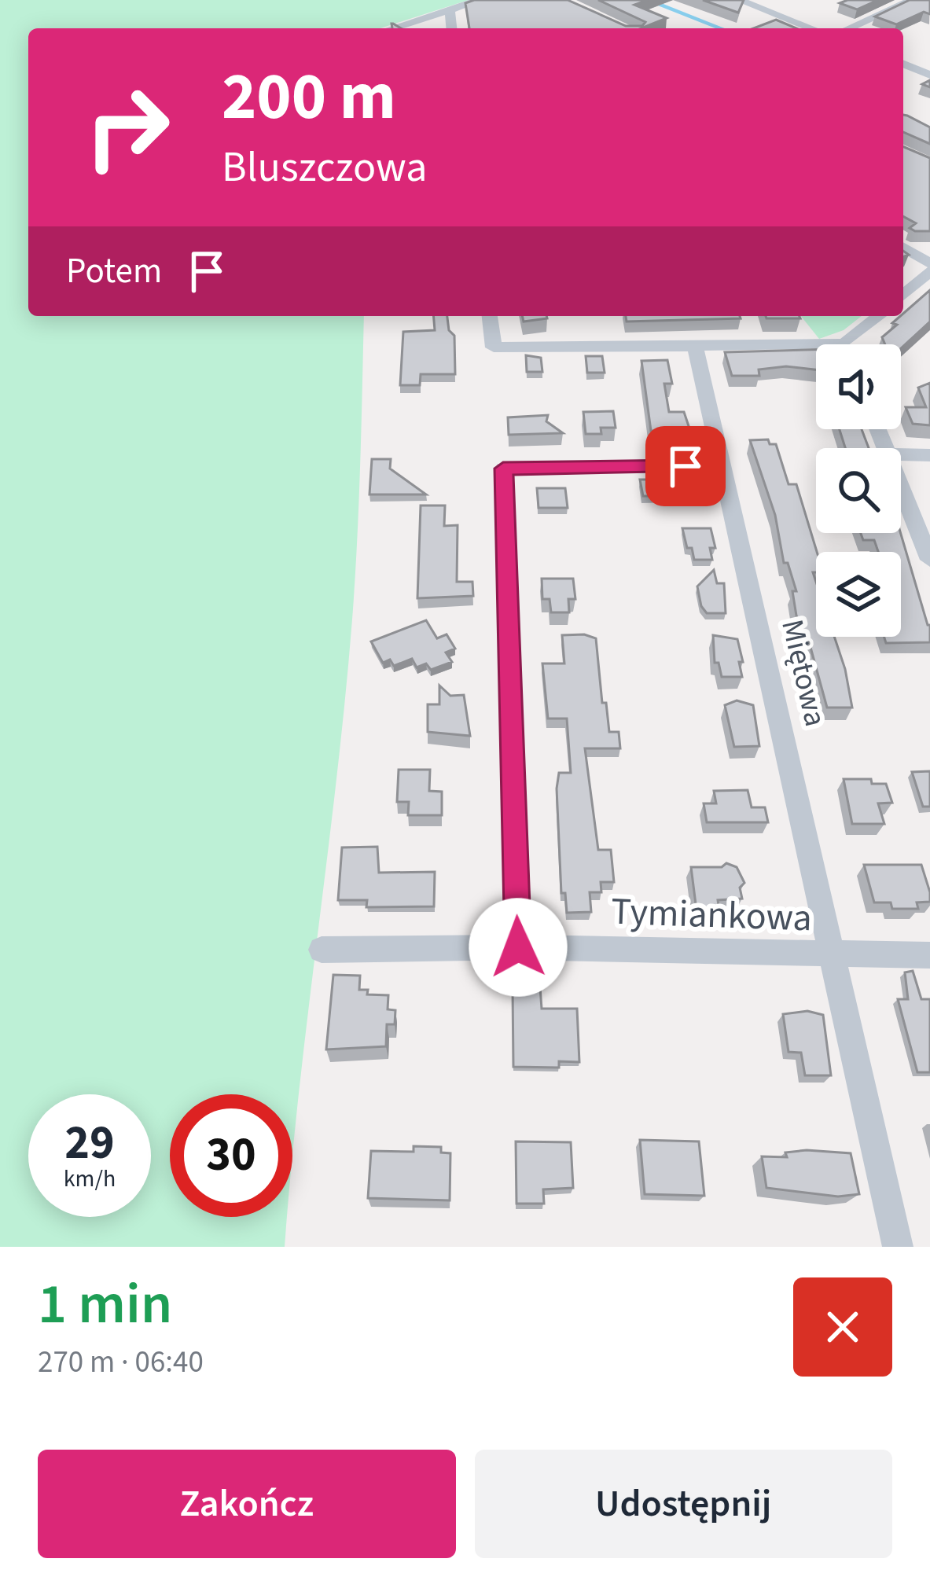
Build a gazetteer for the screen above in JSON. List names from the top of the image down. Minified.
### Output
{"streets":{"street":["Miętowa","Tymiankowa"]},"crossings":[["Miętowa","Tymiankowa"]],"page":{"turn":["200 m","Bluszczowa"],"then":"Potem","speed":"29 km/h","limit":"30","heading":["1 min","270 m · 06:40"],"buttons":["Zakończ","Udostępnij"]}}
